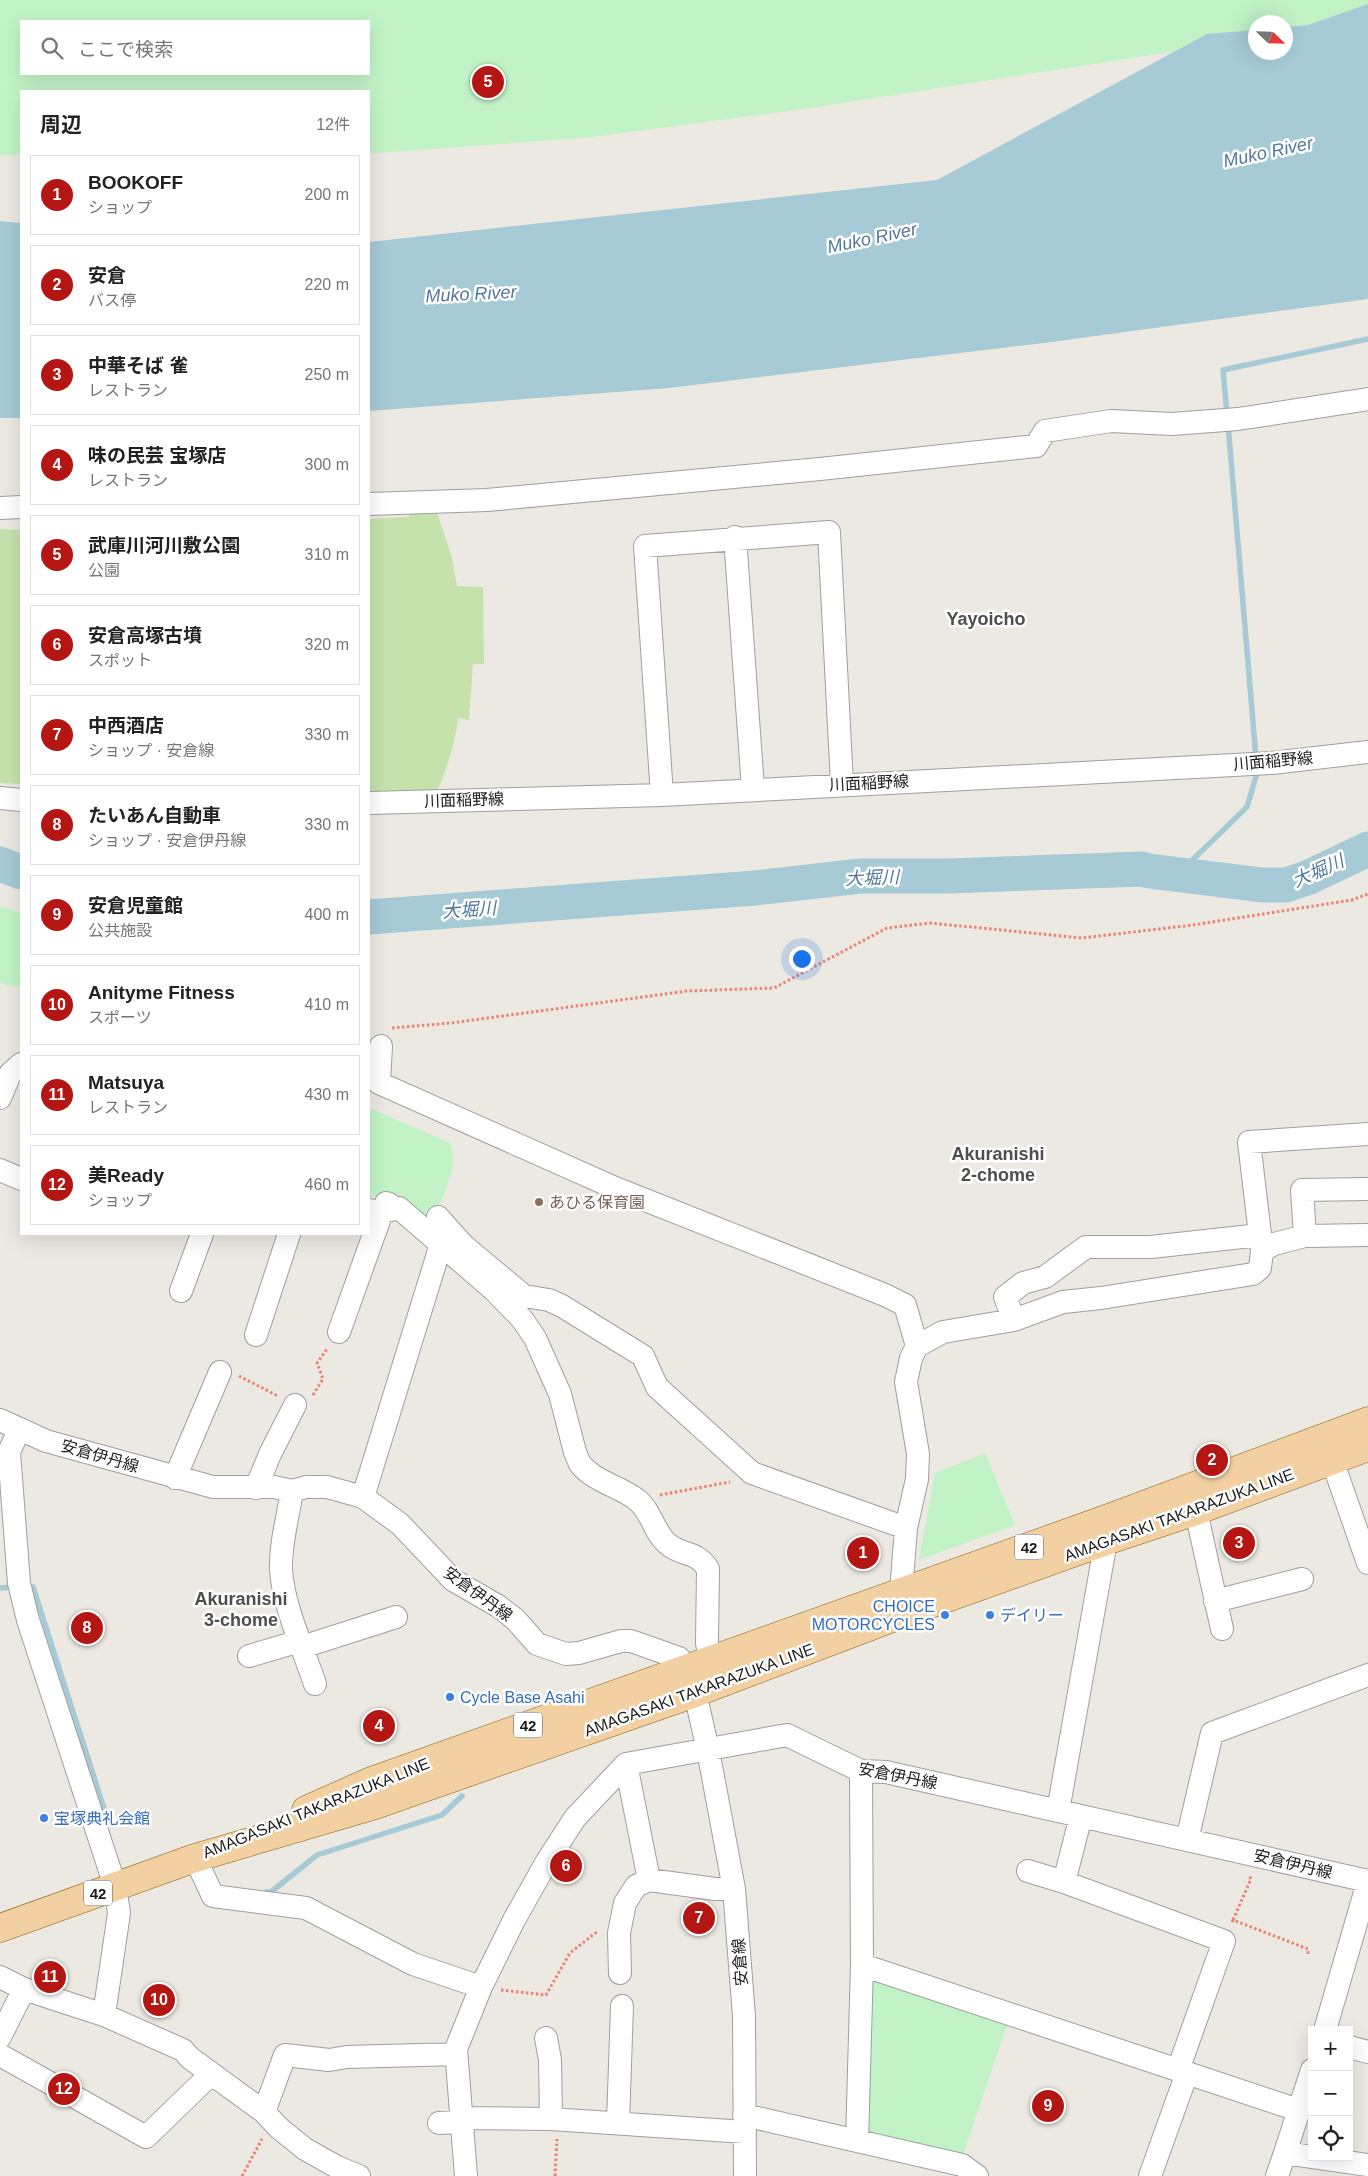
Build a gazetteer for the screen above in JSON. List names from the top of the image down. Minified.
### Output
{"streets":{"main road":["AMAGASAKI TAKARAZUKA LINE","42"],"street":["川面稲野線","安倉伊丹線","安倉線"]},"crossings":[["安倉伊丹線","AMAGASAKI TAKARAZUKA LINE"],["安倉伊丹線","安倉線"]],"districts":["Yayoicho","Akuranishi 2-chome","Akuranishi 3-chome"],"water":["Muko River","大堀川"],"places":["あひる保育園","CHOICE MOTORCYCLES","デイリー","Cycle Base Asahi","宝塚典礼会館"],"north":"bottom right","page":{"search":"ここで検索","pins":["5","2","3","1","8","4","6","7","11","10","12","9"],"heading":["周辺","12件"],"list":[{"mark":"1","name":"BOOKOFF","note":"ショップ","value":"200 m"},{"mark":"2","name":"安倉","note":"バス停","value":"220 m"},{"mark":"3","name":"中華そば 雀","note":"レストラン","value":"250 m"},{"mark":"4","name":"味の民芸 宝塚店","note":"レストラン","value":"300 m"},{"mark":"5","name":"武庫川河川敷公園","note":"公園","value":"310 m"},{"mark":"6","name":"安倉高塚古墳","note":"スポット","value":"320 m"},{"mark":"7","name":"中西酒店","note":"ショップ · 安倉線","value":"330 m"},{"mark":"8","name":"たいあん自動車","note":"ショップ · 安倉伊丹線","value":"330 m"},{"mark":"9","name":"安倉児童館","note":"公共施設","value":"400 m"},{"mark":"10","name":"Anityme Fitness","note":"スポーツ","value":"410 m"},{"mark":"11","name":"Matsuya","note":"レストラン","value":"430 m"},{"mark":"12","name":"美Ready","note":"ショップ","value":"460 m"}],"map_buttons":["+","−"]}}
